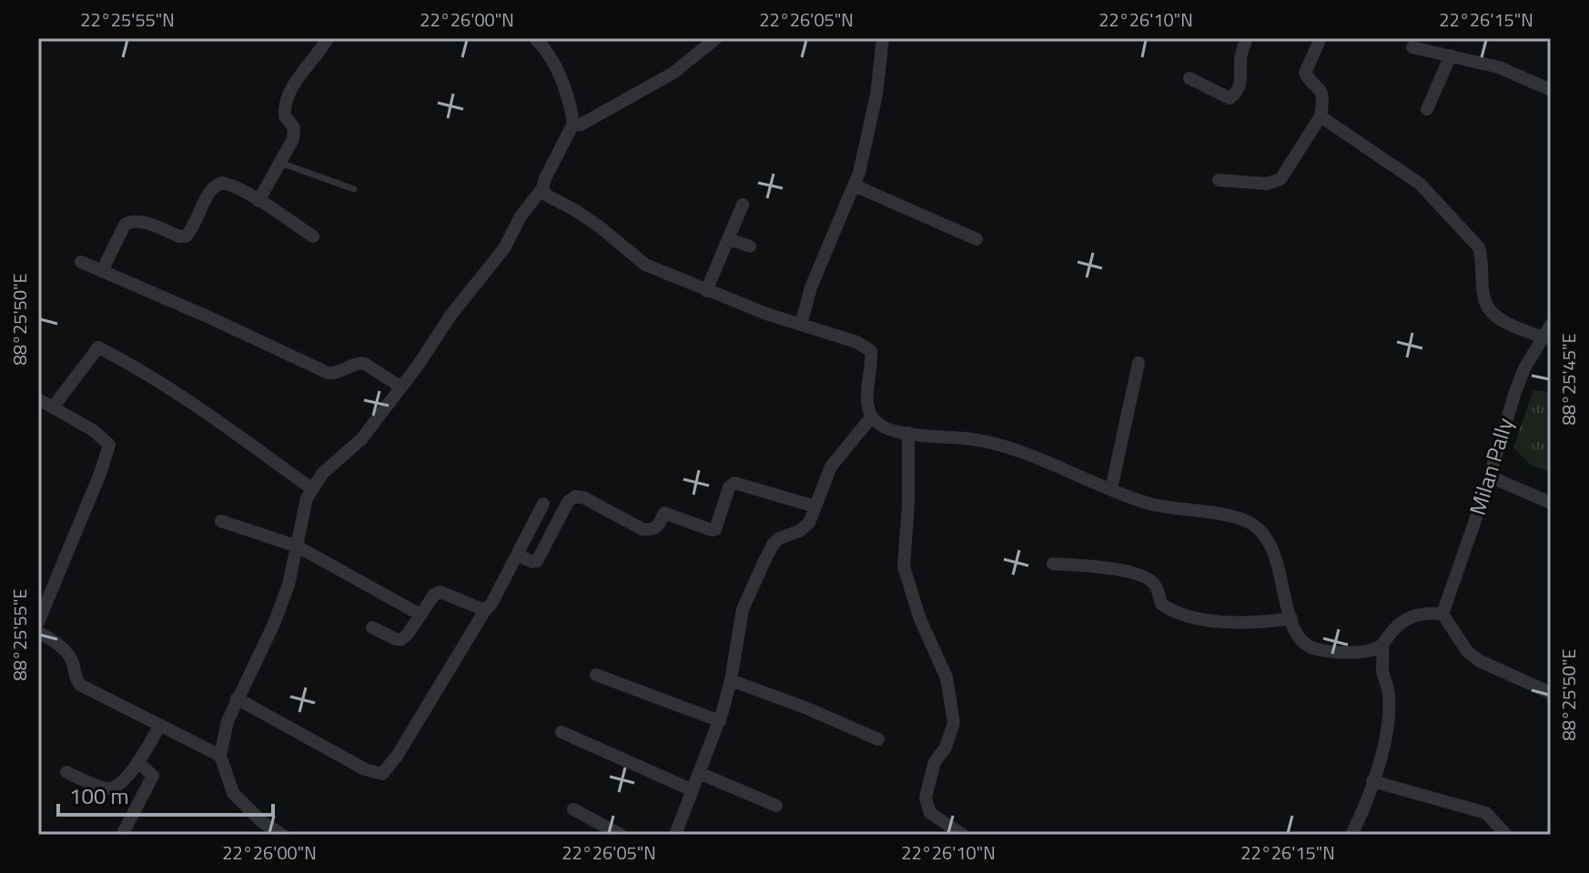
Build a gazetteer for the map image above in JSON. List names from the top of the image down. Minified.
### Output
{"streets":{"street":["Milan Pally"]},"scale_bar":"100 m","coordinates":["22°25'55\"N","22°26'00\"N","22°26'05\"N","22°26'10\"N","22°26'15\"N","88°25'50\"E","88°25'45\"E","88°25'55\"E"]}
